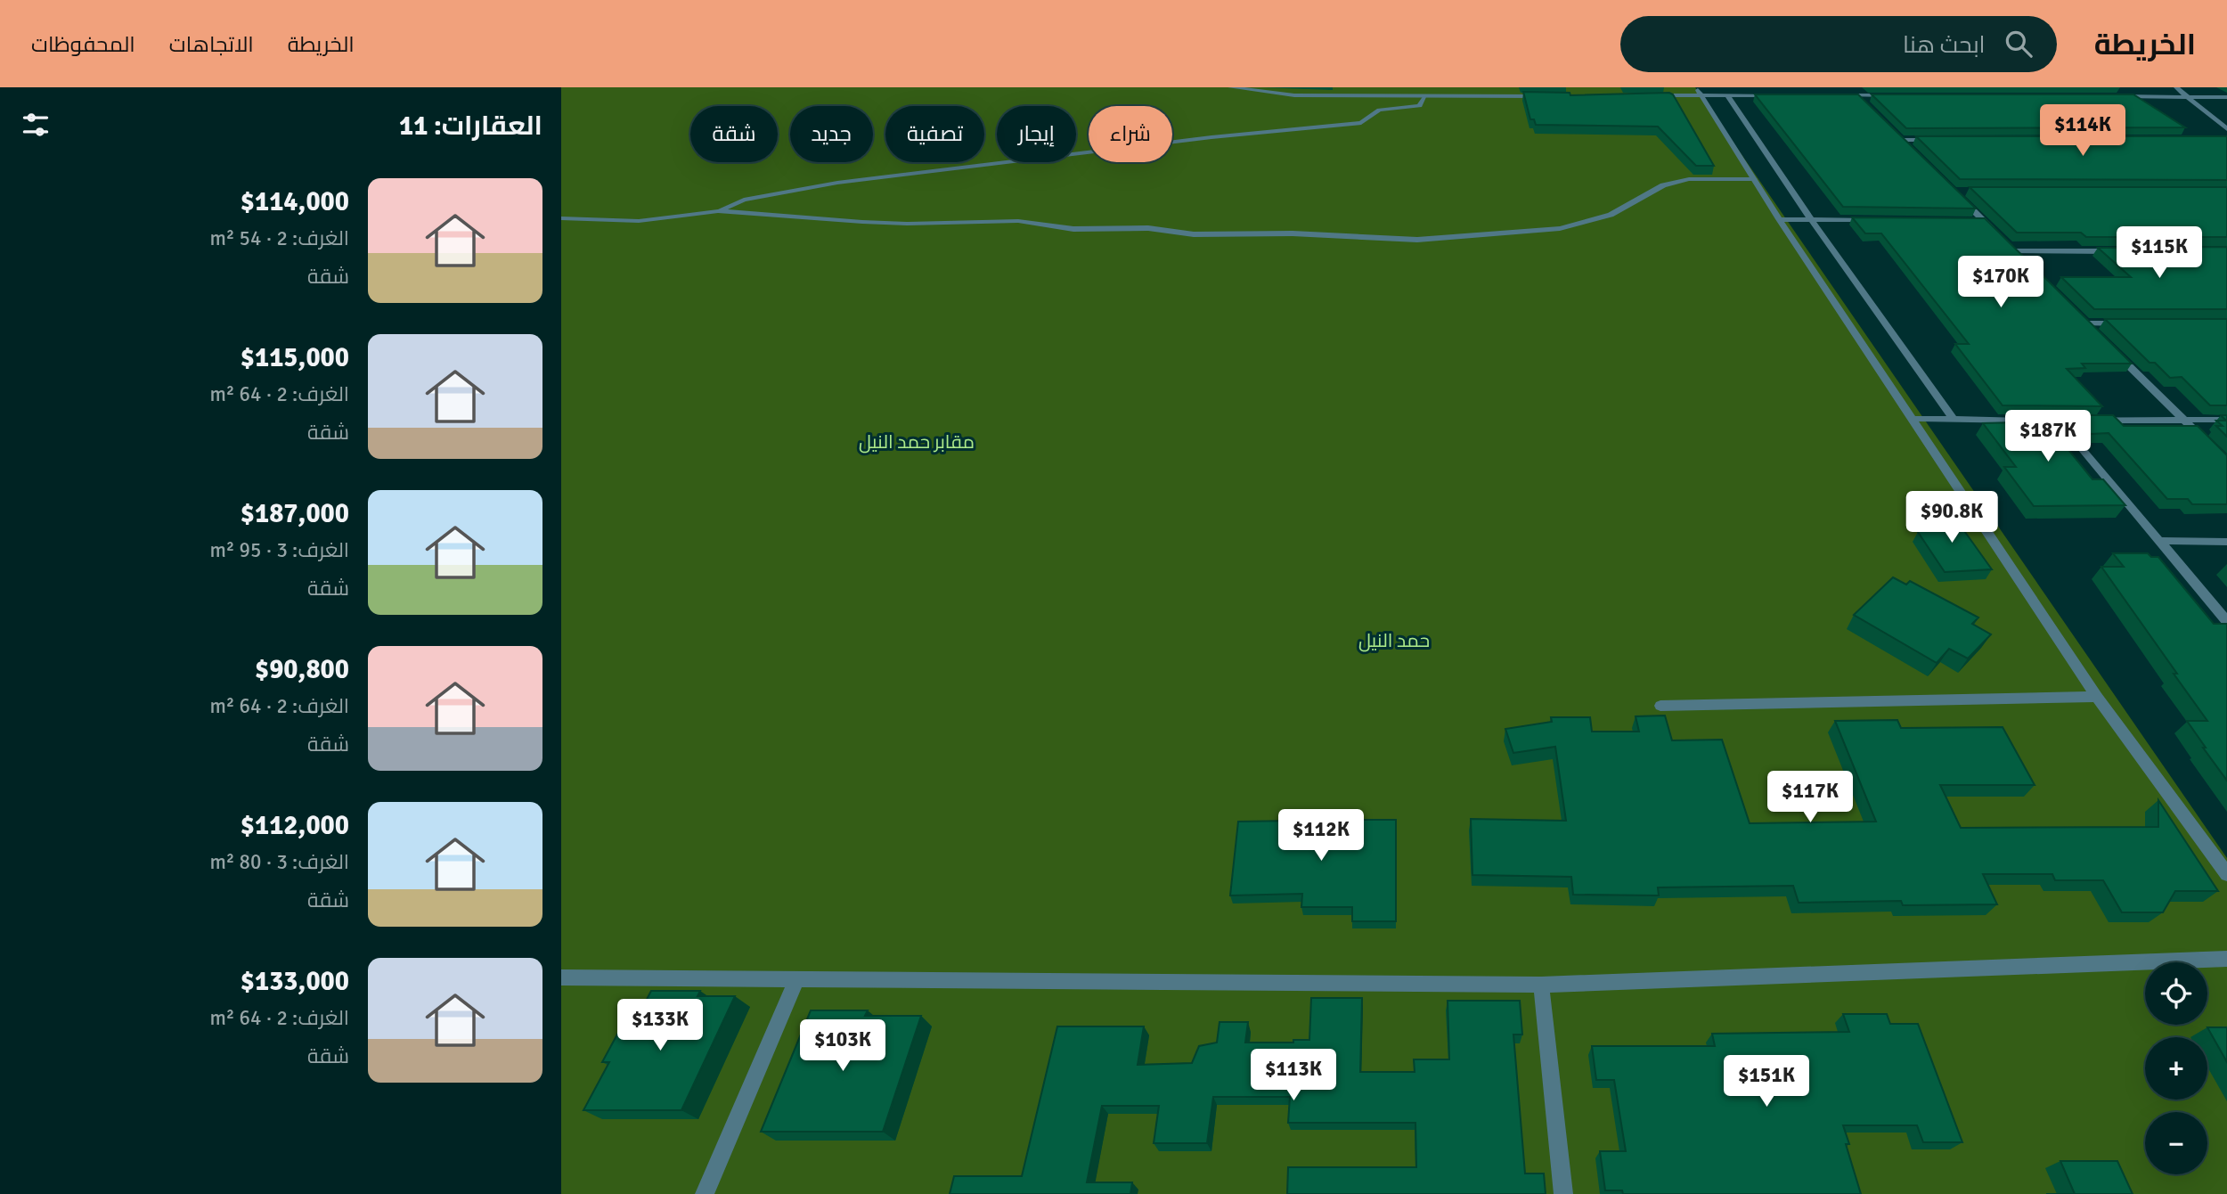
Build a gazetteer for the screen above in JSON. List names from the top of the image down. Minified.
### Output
{"parks":["مقابر حمد النيل","حمد النيل"],"page":{"header":"الخريطة","search":"ابحث هنا","nav":["الخريطة","الاتجاهات","المحفوظات"],"heading":"العقارات: 11","price":["$114K","$115K","$170K","$187K","$90.8K","$117K","$112K","$133K","$103K","$113K","$151K"],"chip":["شراء","إيجار","تصفية","جديد","شقة"],"list":[{"name":"$114,000","note":"الغرف: 2 · 54 m² · شقة"},{"name":"$115,000","note":"الغرف: 2 · 64 m² · شقة"},{"name":"$187,000","note":"الغرف: 3 · 95 m² · شقة"},{"name":"$90,800","note":"الغرف: 2 · 64 m² · شقة"},{"name":"$112,000","note":"الغرف: 3 · 80 m² · شقة"},{"name":"$133,000","note":"الغرف: 2 · 64 m² · شقة"}],"map_buttons":["+","−"]}}
